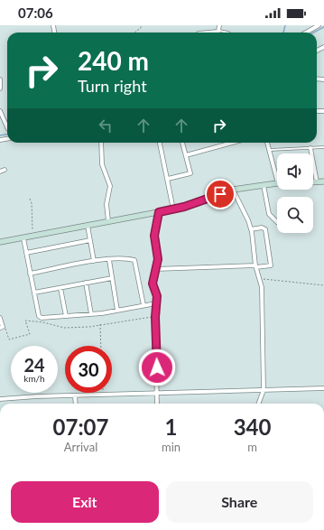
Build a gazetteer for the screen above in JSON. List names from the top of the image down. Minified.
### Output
{"page":{"status":"07:06","turn":["240 m","Turn right"],"speed":"24 km/h","limit":"30","eta":["07:07","Arrival","1","min","340","m"],"buttons":["Exit","Share"]}}
